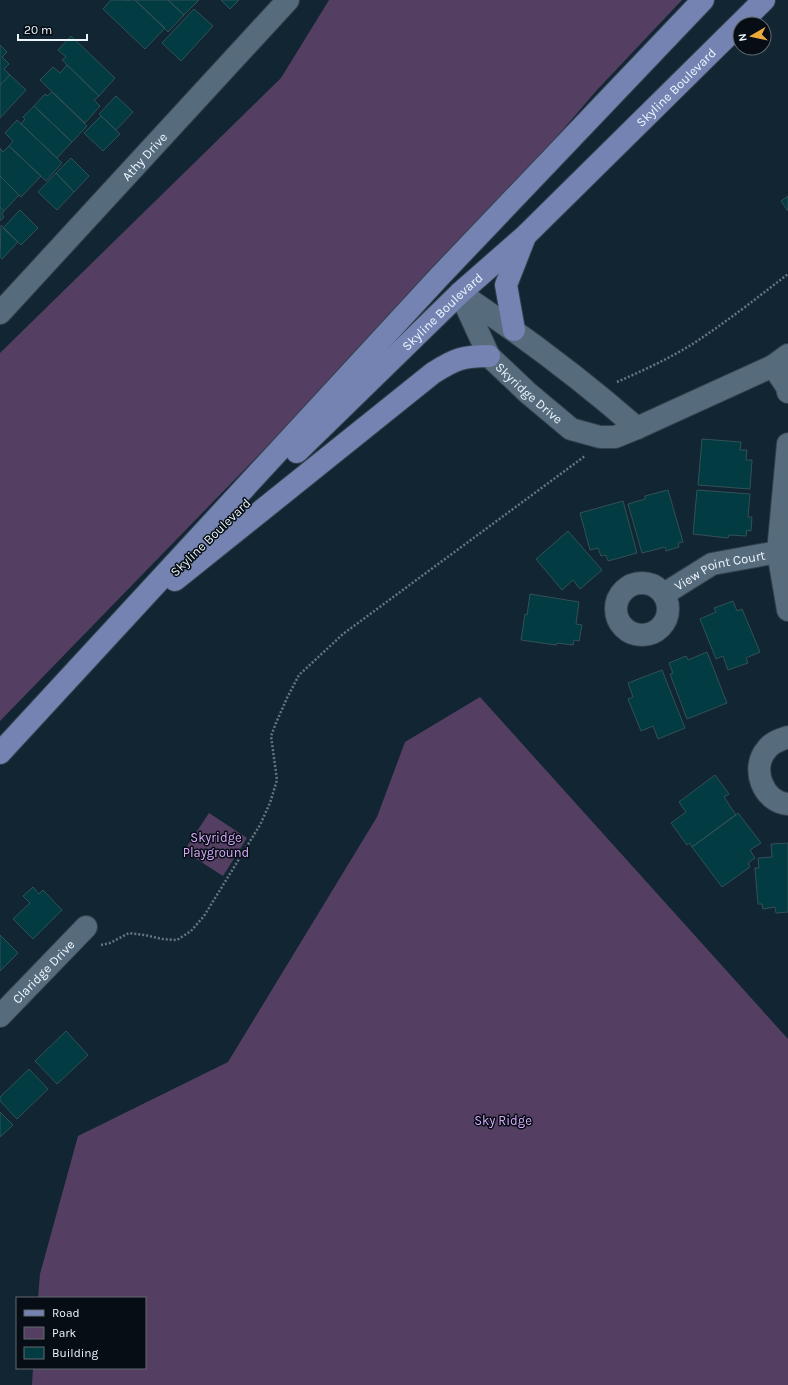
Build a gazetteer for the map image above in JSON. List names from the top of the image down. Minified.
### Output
{"streets":{"main road":["Skyline Boulevard"],"street":["Athy Drive","Skyridge Drive","View Point Court","Claridge Drive"]},"crossings":[["Skyline Boulevard","Skyridge Drive"]],"parks":["Skyridge Playground","Sky Ridge"],"legend":["Road","Park","Building"],"scale_bar":"20 m","north":"left"}
